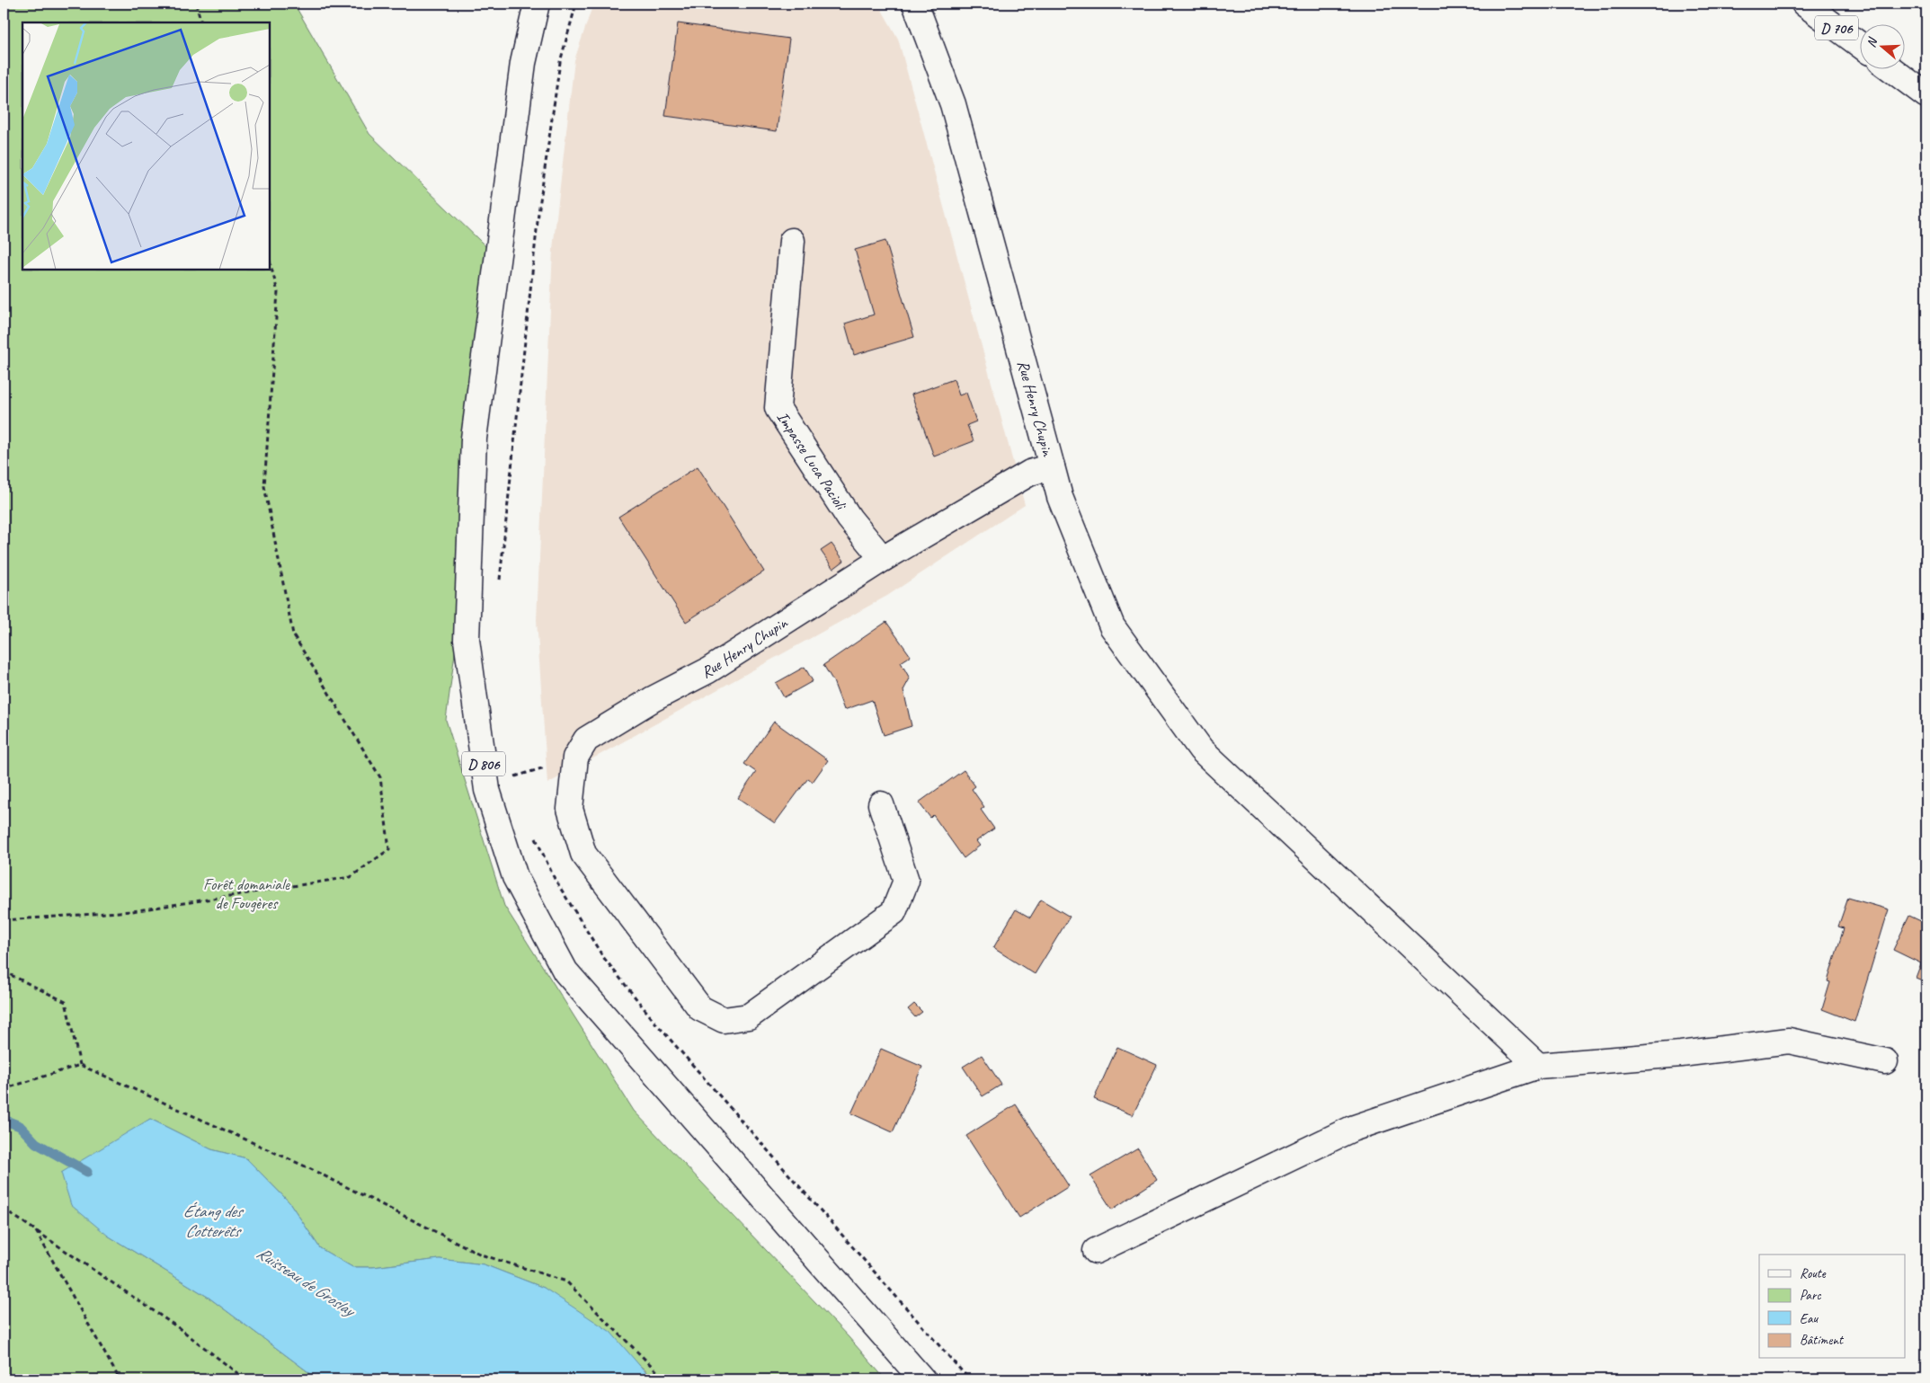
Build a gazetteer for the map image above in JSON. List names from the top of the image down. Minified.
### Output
{"streets":{"street":["D 706","Rue Henry Chupin","Impasse Luca Pacioli","D 806"]},"crossings":[["Rue Henry Chupin","Impasse Luca Pacioli"]],"water":["Étang des Cotterêts","Ruisseau de Groslay"],"parks":["Forêt domaniale de Fougères"],"legend":["Route","Parc","Eau","Bâtiment"],"north":"left"}
